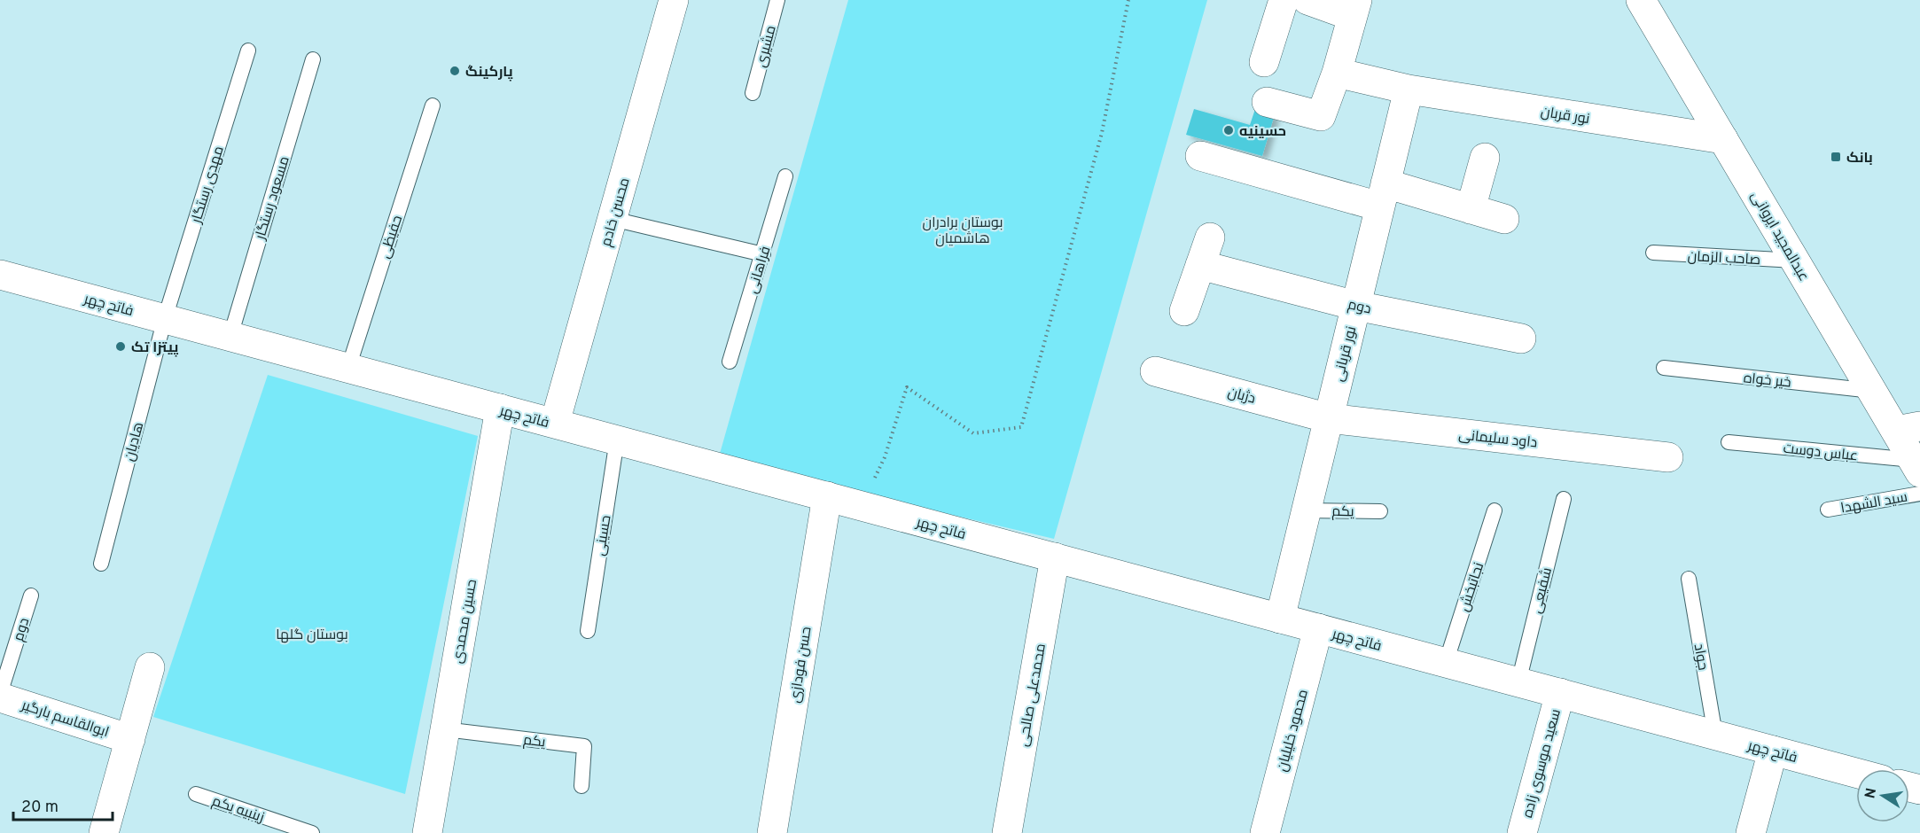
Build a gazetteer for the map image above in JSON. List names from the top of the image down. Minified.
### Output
{"streets":{"street":["نور قربان","محسن خادم","عبدالمجید ایروانی","فاتح چهر","دوم","نور قربانی","دژبان","داود سلیمانی","حسین محمدی","حسن فودازی","محمدعلی صالحی","ابوالقاسم بارگیر","محمود خلیلیان","سعید موسوی زاده"],"lane":["مشیری","مهدی رستگار","مسعود رستگار","حفیظی","صاحب الزمان","فراهانی","خیر خواه","هادیان","عباس دوست","سید الشهدا","یکم","حسینی","نجاتبخش","شفیعی","جواد","زینبیه یکم"]},"crossings":[["نور قربان","عبدالمجید ایروانی"],["نور قربان","نور قربانی"],["مهدی رستگار","فاتح چهر"],["مهدی رستگار","هادیان"],["مسعود رستگار","فاتح چهر"],["محسن خادم","فاتح چهر"],["عبدالمجید ایروانی","صاحب الزمان"],["عبدالمجید ایروانی","خیر خواه"],["عبدالمجید ایروانی","عباس دوست"],["حفیظی","فاتح چهر"],["فاتح چهر","نور قربانی"],["فاتح چهر","هادیان"],["فاتح چهر","حسینی"],["فاتح چهر","نجاتبخش"],["فاتح چهر","شفیعی"],["فاتح چهر","حسین محمدی"],["فاتح چهر","جواد"],["فاتح چهر","حسن فودازی"],["فاتح چهر","محمدعلی صالحی"],["فاتح چهر","محمود خلیلیان"],["فاتح چهر","سعید موسوی زاده"],["دوم","نور قربانی"],["دوم","ابوالقاسم بارگیر"],["نور قربانی","دژبان"],["نور قربانی","داود سلیمانی"],["نور قربانی","یکم"],["دژبان","داود سلیمانی"],["یکم","حسین محمدی"]],"parks":["بوستان برادران هاشمیان","بوستان گلها"],"places":{"other":["پارکینگ","حسینیه","پیتزا تک"],"transit":["بانک"]},"scale_bar":"20 m","north":"left"}
